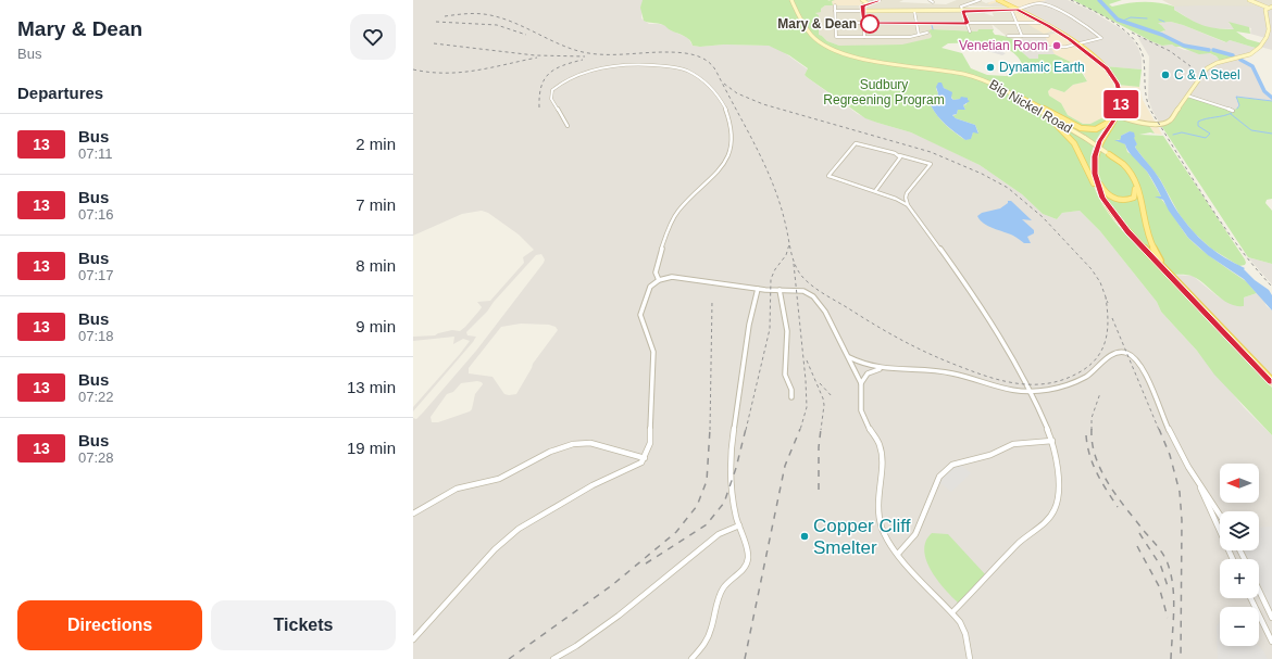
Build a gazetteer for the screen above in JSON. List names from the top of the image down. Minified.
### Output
{"streets":{"street":["Big Nickel Road"]},"parks":["Sudbury Regreening Program"],"places":["Mary & Dean","Venetian Room","Dynamic Earth","C & A Steel","Copper Cliff Smelter"],"lines":["bus line 13"],"north":"left","page":{"heading":[["Mary & Dean","Bus"],"Departures"],"on_map":"13","list":[{"mark":"13","name":"Bus","note":"07:11","value":"2 min"},{"mark":"13","name":"Bus","note":"07:16","value":"7 min"},{"mark":"13","name":"Bus","note":"07:17","value":"8 min"},{"mark":"13","name":"Bus","note":"07:18","value":"9 min"},{"mark":"13","name":"Bus","note":"07:22","value":"13 min"},{"mark":"13","name":"Bus","note":"07:28","value":"19 min"}],"map_buttons":["+","−"],"buttons":["Directions","Tickets"]}}
